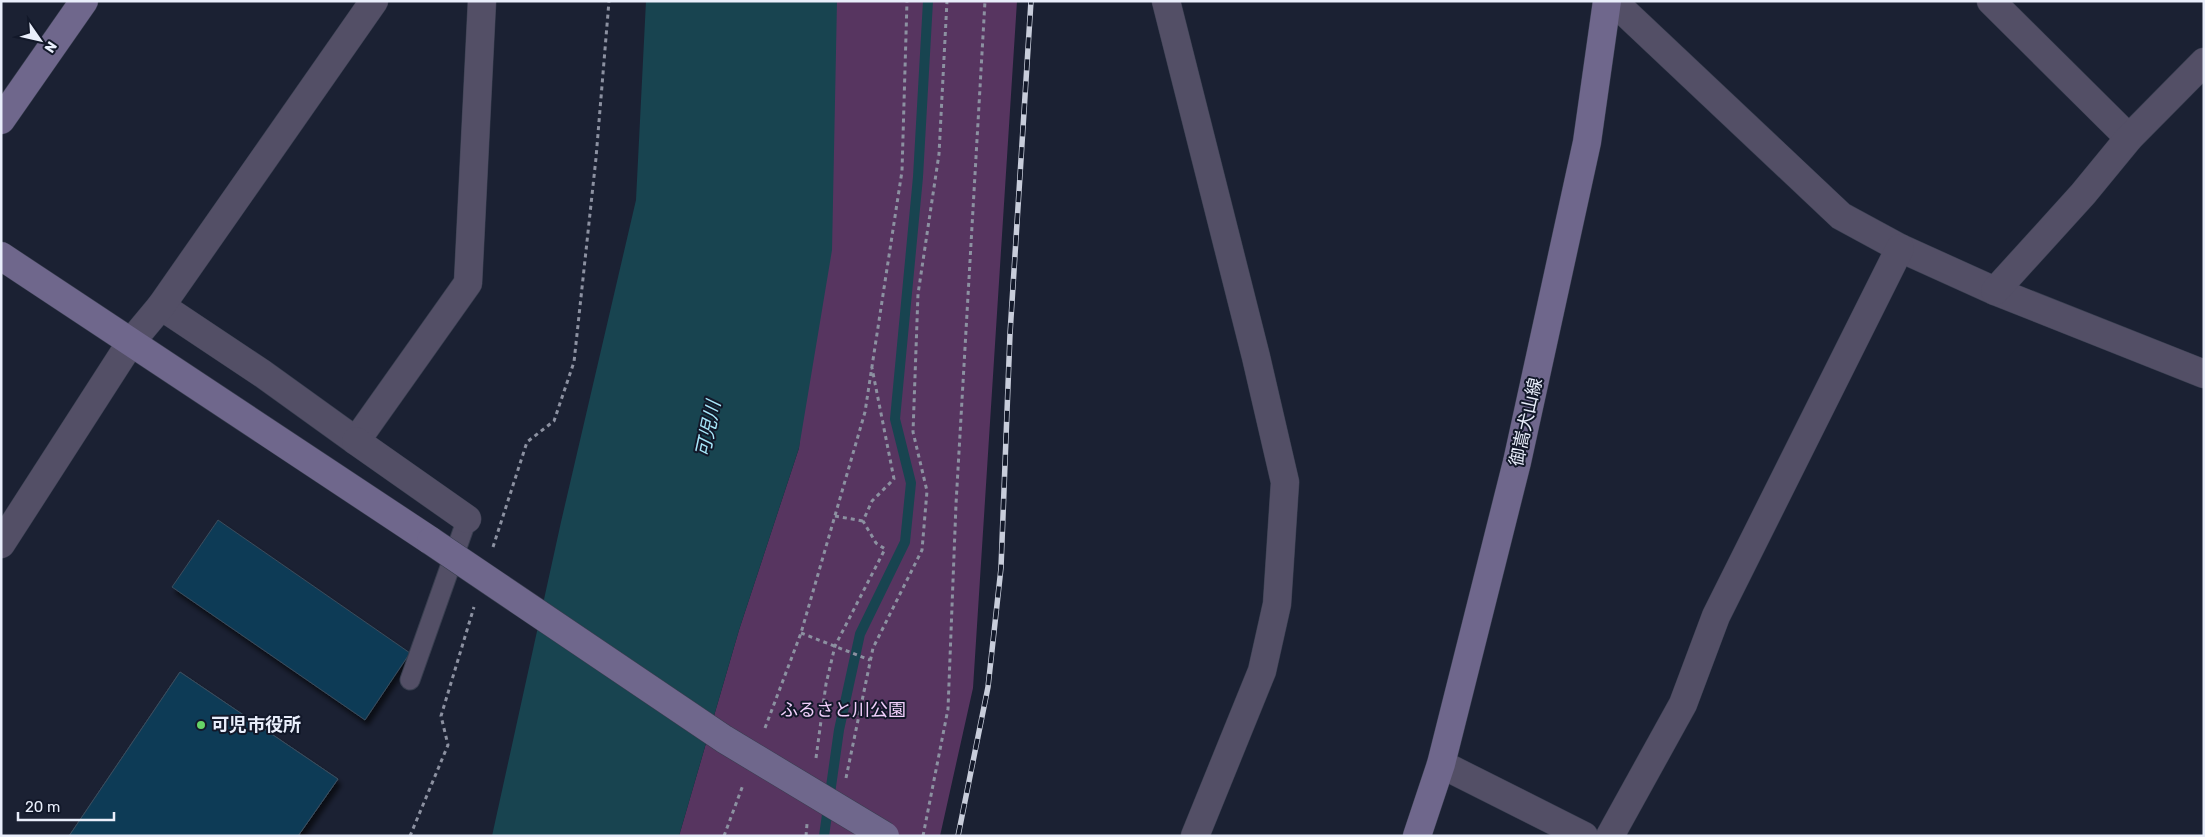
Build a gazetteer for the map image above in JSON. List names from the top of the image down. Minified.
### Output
{"streets":{"street":["御嵩犬山線"]},"water":["可児川"],"parks":["ふるさと川公園"],"places":["可児市役所"],"scale_bar":"20 m","north":"bottom right"}
